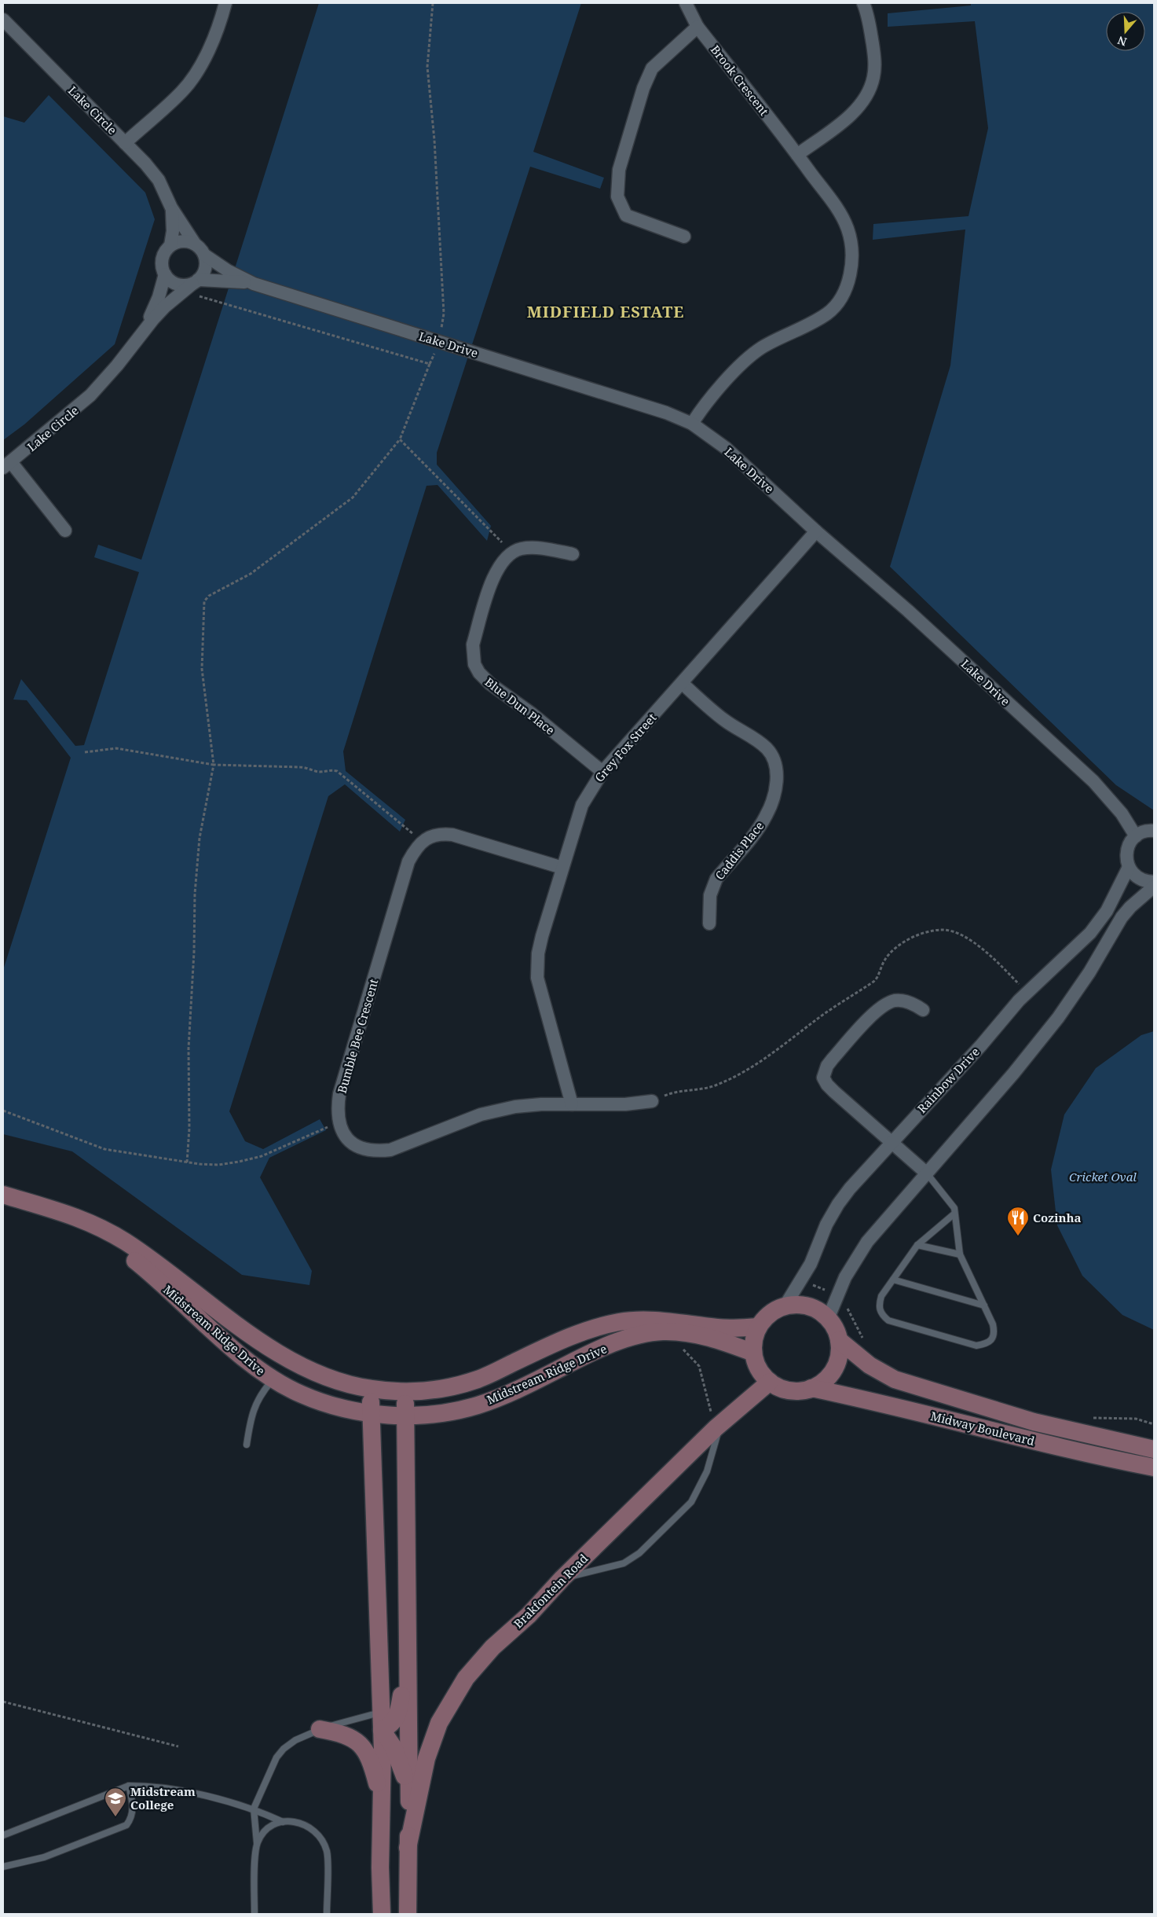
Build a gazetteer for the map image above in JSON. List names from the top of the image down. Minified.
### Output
{"streets":{"street":["Brook Crescent","Lake Circle","Lake Drive","Blue Dun Place","Grey Fox Street","Caddis Place","Bumble Bee Crescent","Rainbow Drive","Midstream Ridge Drive","Midway Boulevard","Brakfontein Road"]},"crossings":[["Brook Crescent","Lake Drive"],["Lake Circle","Lake Drive"],["Lake Drive","Grey Fox Street"],["Blue Dun Place","Grey Fox Street"],["Grey Fox Street","Caddis Place"],["Grey Fox Street","Bumble Bee Crescent"],["Rainbow Drive","Midstream Ridge Drive"],["Rainbow Drive","Midway Boulevard"],["Rainbow Drive","Brakfontein Road"],["Midstream Ridge Drive","Midway Boulevard"],["Midstream Ridge Drive","Brakfontein Road"],["Midway Boulevard","Brakfontein Road"]],"districts":["MIDFIELD ESTATE"],"parks":["Cricket Oval"],"places":{"restaurant":["Cozinha"],"school or university":["Midstream College"]},"north":"bottom"}
